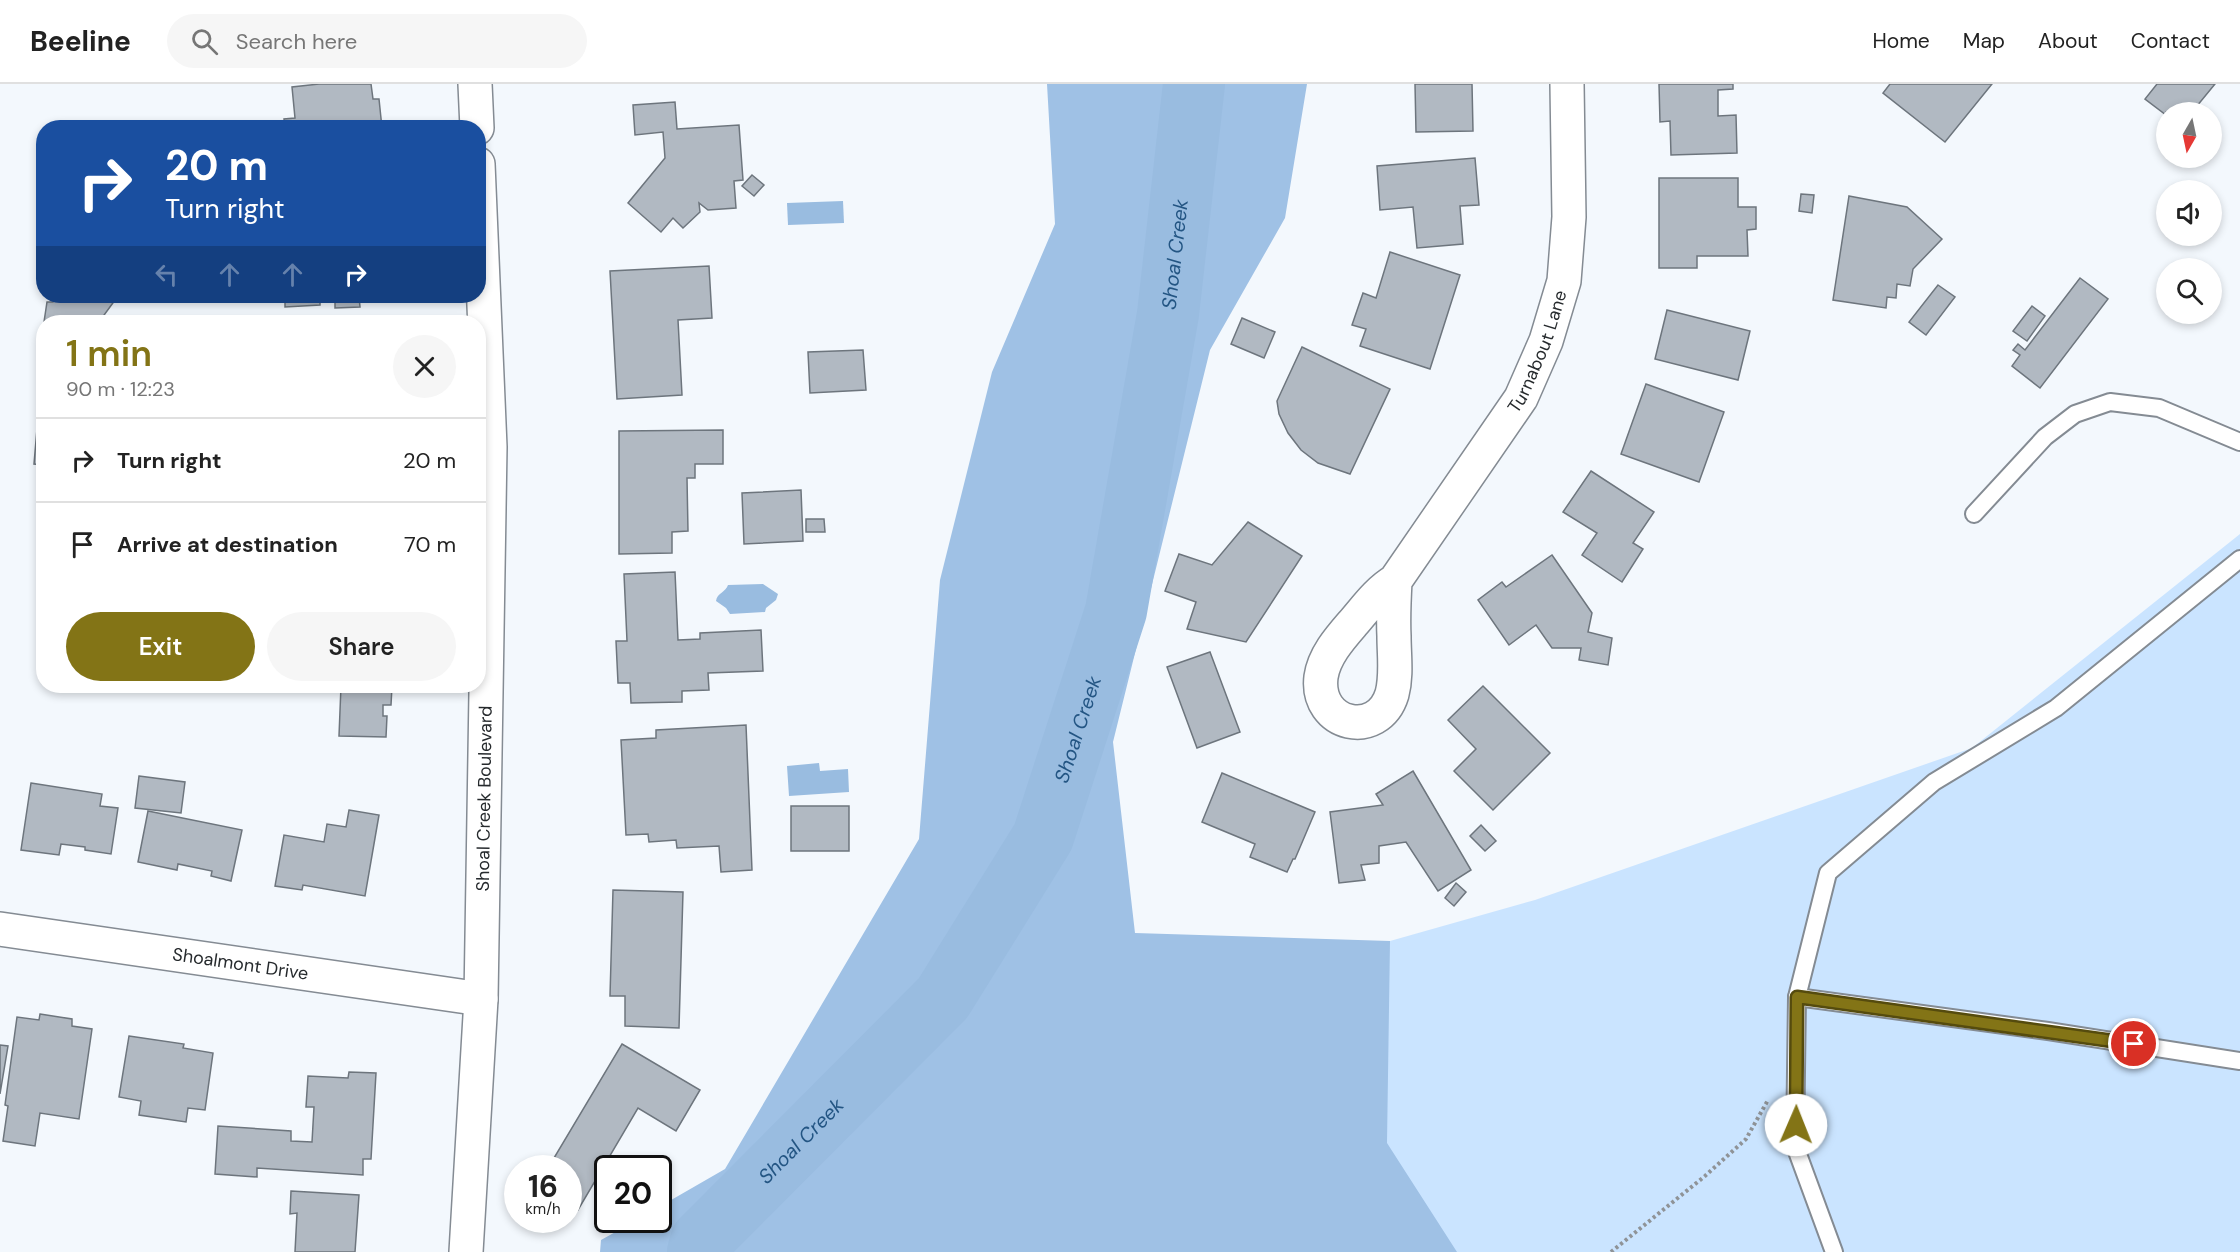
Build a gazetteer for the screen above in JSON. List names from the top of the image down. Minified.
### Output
{"streets":{"street":["Turnabout Lane","Shoal Creek Boulevard","Shoalmont Drive"]},"crossings":[["Shoal Creek Boulevard","Shoalmont Drive"]],"water":["Shoal Creek"],"north":"bottom","page":{"header":"Beeline","search":"Search here","nav":["Home","Map","About","Contact"],"turn":["20 m","Turn right"],"heading":["1 min","90 m · 12:23"],"list":[{"name":"Turn right","value":"20 m"},{"name":"Arrive at destination","value":"70 m"}],"buttons":["Exit","Share"],"speed":"16 km/h","limit":"20"}}
